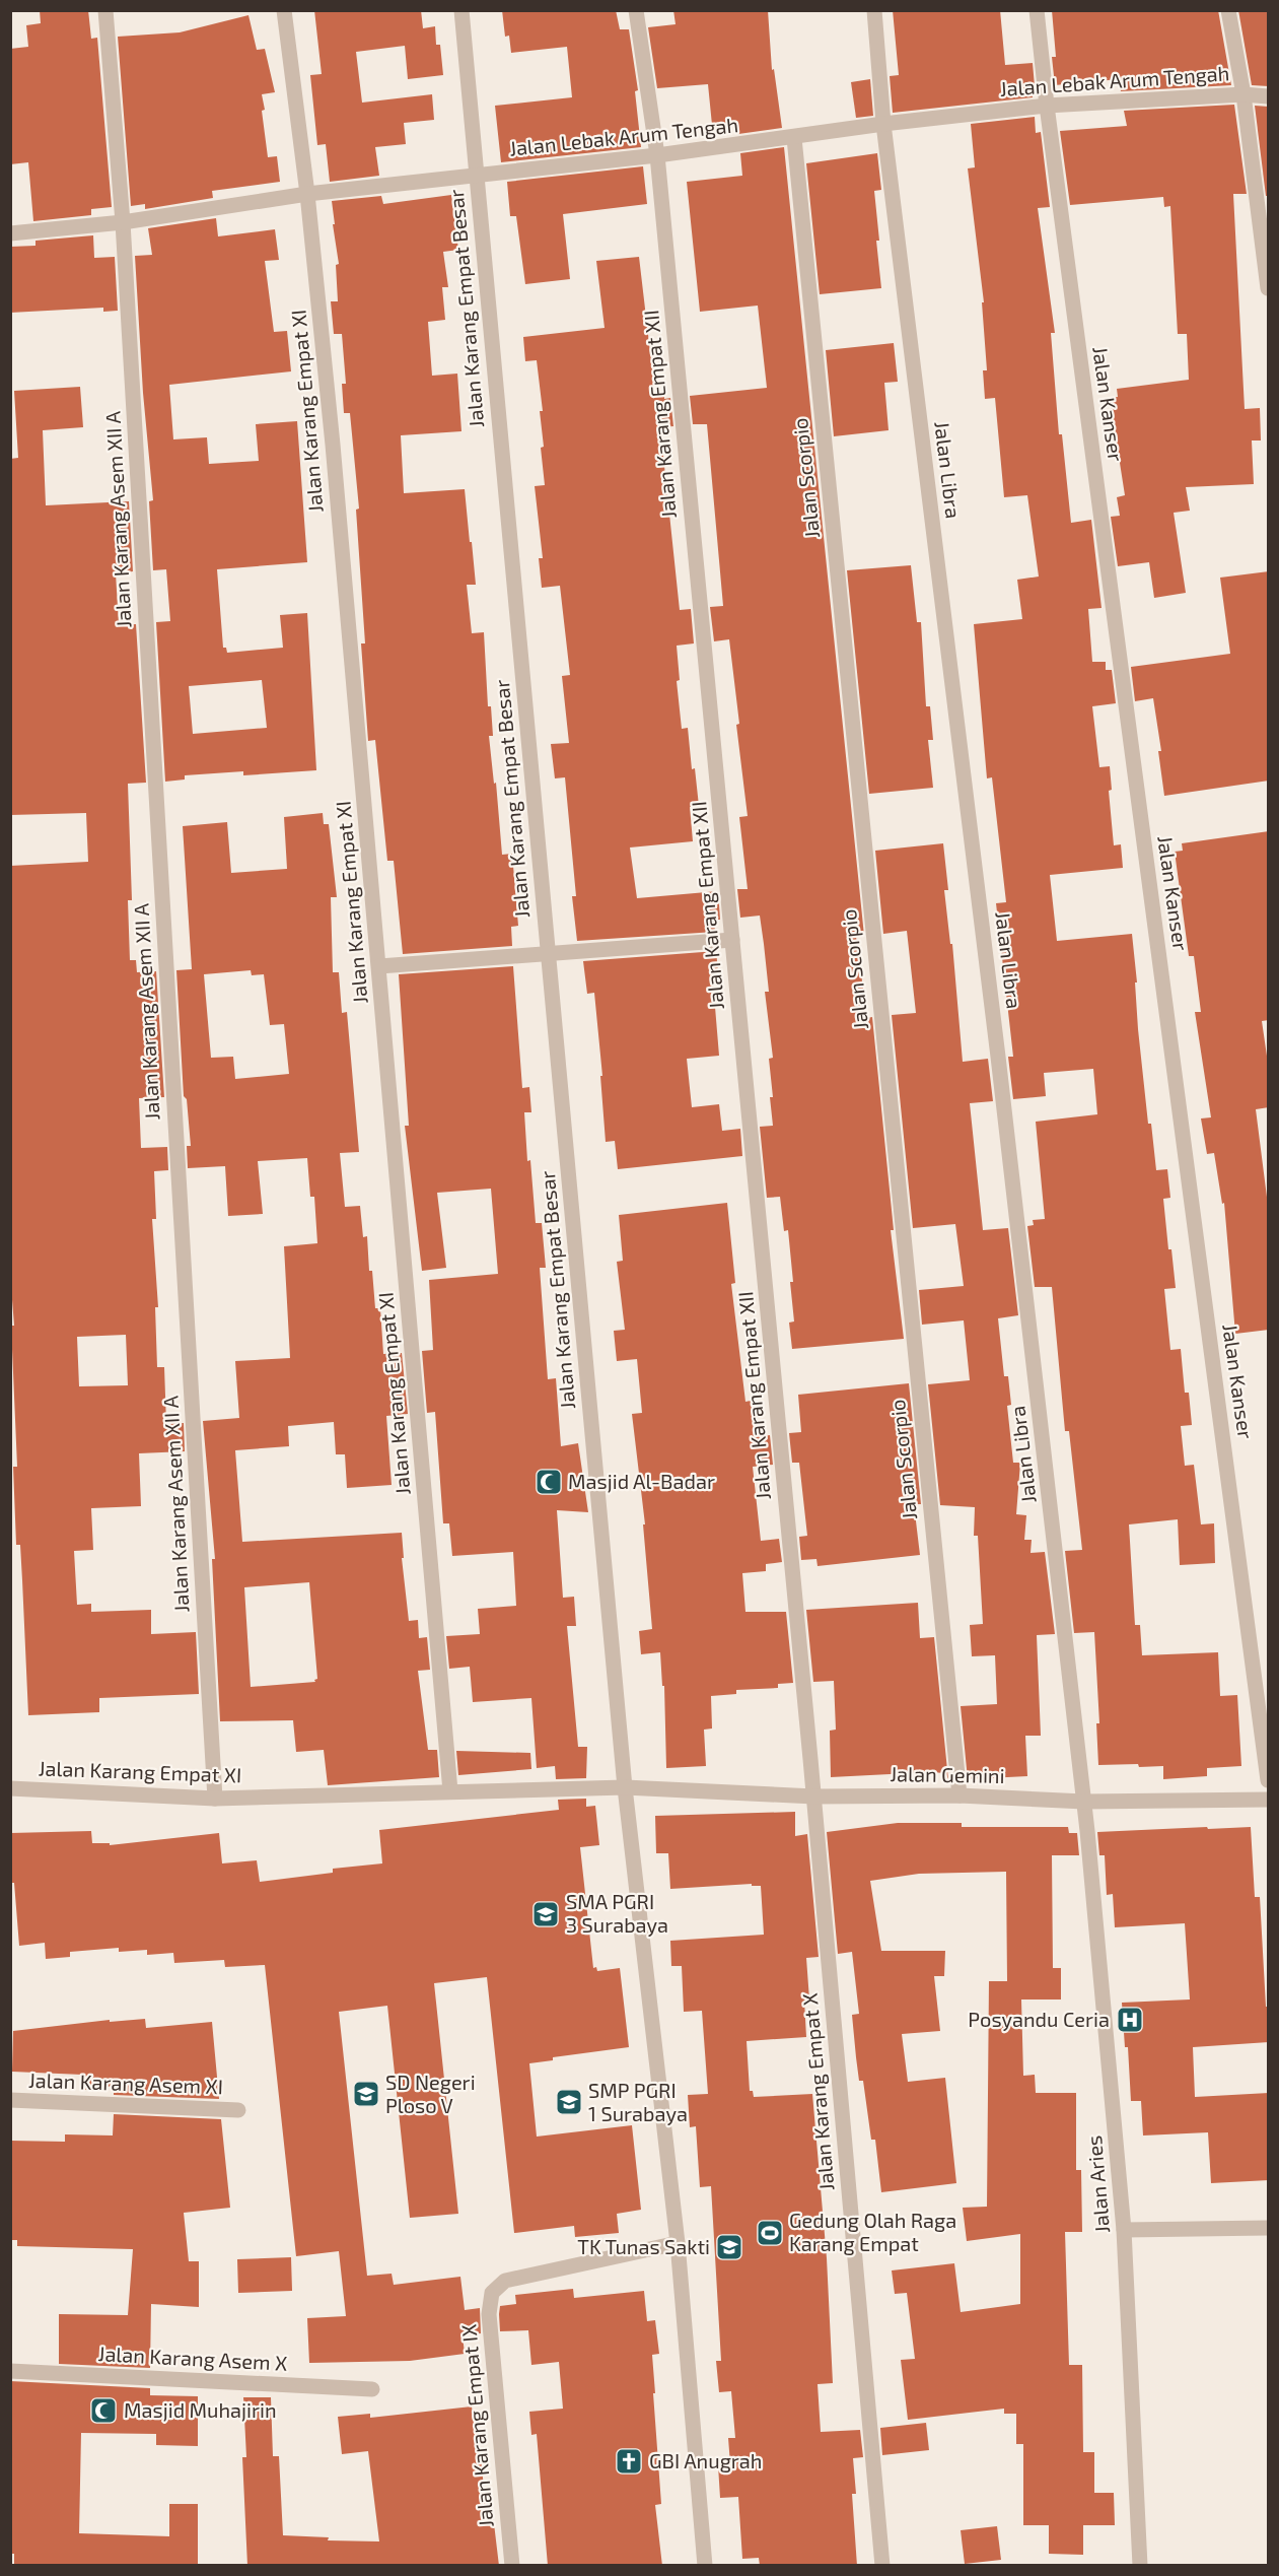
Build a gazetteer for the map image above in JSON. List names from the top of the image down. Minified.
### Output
{"streets":{"street":["Jalan Lebak Arum Tengah","Jalan Karang Empat Besar","Jalan Kanser","Jalan Karang Empat XI","Jalan Karang Empat XII","Jalan Libra","Jalan Scorpio","Jalan Karang Asem XII A","Jalan Gemini","Jalan Karang Asem XI","Jalan Karang Empat X","Jalan Aries","Jalan Karang Asem X","Jalan Karang Empat IX"]},"crossings":[["Jalan Lebak Arum Tengah","Jalan Karang Empat Besar"],["Jalan Lebak Arum Tengah","Jalan Kanser"],["Jalan Lebak Arum Tengah","Jalan Karang Empat XI"],["Jalan Lebak Arum Tengah","Jalan Karang Empat XII"],["Jalan Lebak Arum Tengah","Jalan Libra"],["Jalan Lebak Arum Tengah","Jalan Scorpio"],["Jalan Lebak Arum Tengah","Jalan Karang Asem XII A"],["Jalan Karang Empat Besar","Jalan Karang Empat XI"],["Jalan Karang Empat Besar","Jalan Gemini"],["Jalan Karang Empat Besar","Jalan Karang Empat IX"],["Jalan Karang Empat XI","Jalan Karang Asem XII A"],["Jalan Karang Empat XI","Jalan Gemini"],["Jalan Karang Empat XII","Jalan Gemini"],["Jalan Karang Empat XII","Jalan Karang Empat X"],["Jalan Libra","Jalan Gemini"],["Jalan Libra","Jalan Aries"],["Jalan Scorpio","Jalan Gemini"],["Jalan Gemini","Jalan Karang Empat X"],["Jalan Gemini","Jalan Aries"]],"places":{"mosque":["Masjid Al-Badar","Masjid Muhajirin"],"school or university":["SMA PGRI 3 Surabaya","SD Negeri Ploso V","SMP PGRI 1 Surabaya","TK Tunas Sakti"],"hospital":["Posyandu Ceria"],"sports":["Gedung Olah Raga Karang Empat"],"church":["GBI Anugrah"]}}
